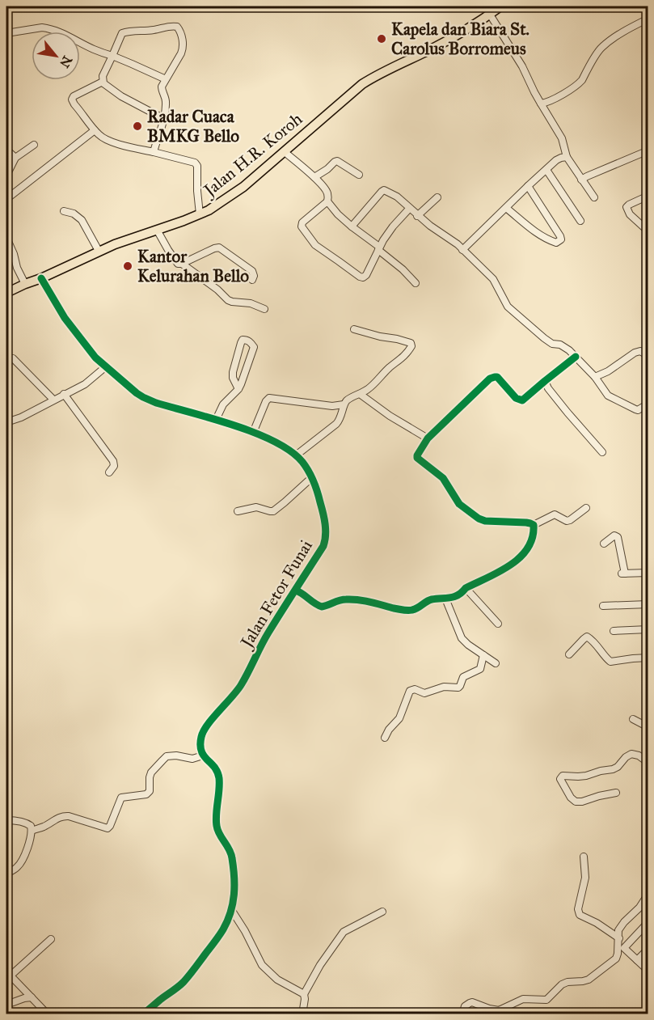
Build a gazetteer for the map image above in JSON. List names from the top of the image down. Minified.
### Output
{"streets":{"main road":["Jalan H.R. Koroh"],"street":["Jalan Fetor Funai"]},"crossings":[["Jalan H.R. Koroh","Jalan Fetor Funai"]],"places":["Kapela dan Biara St. Carolus Borromeus","Radar Cuaca BMKG Bello","Kantor Kelurahan Bello"],"north":"bottom right"}
